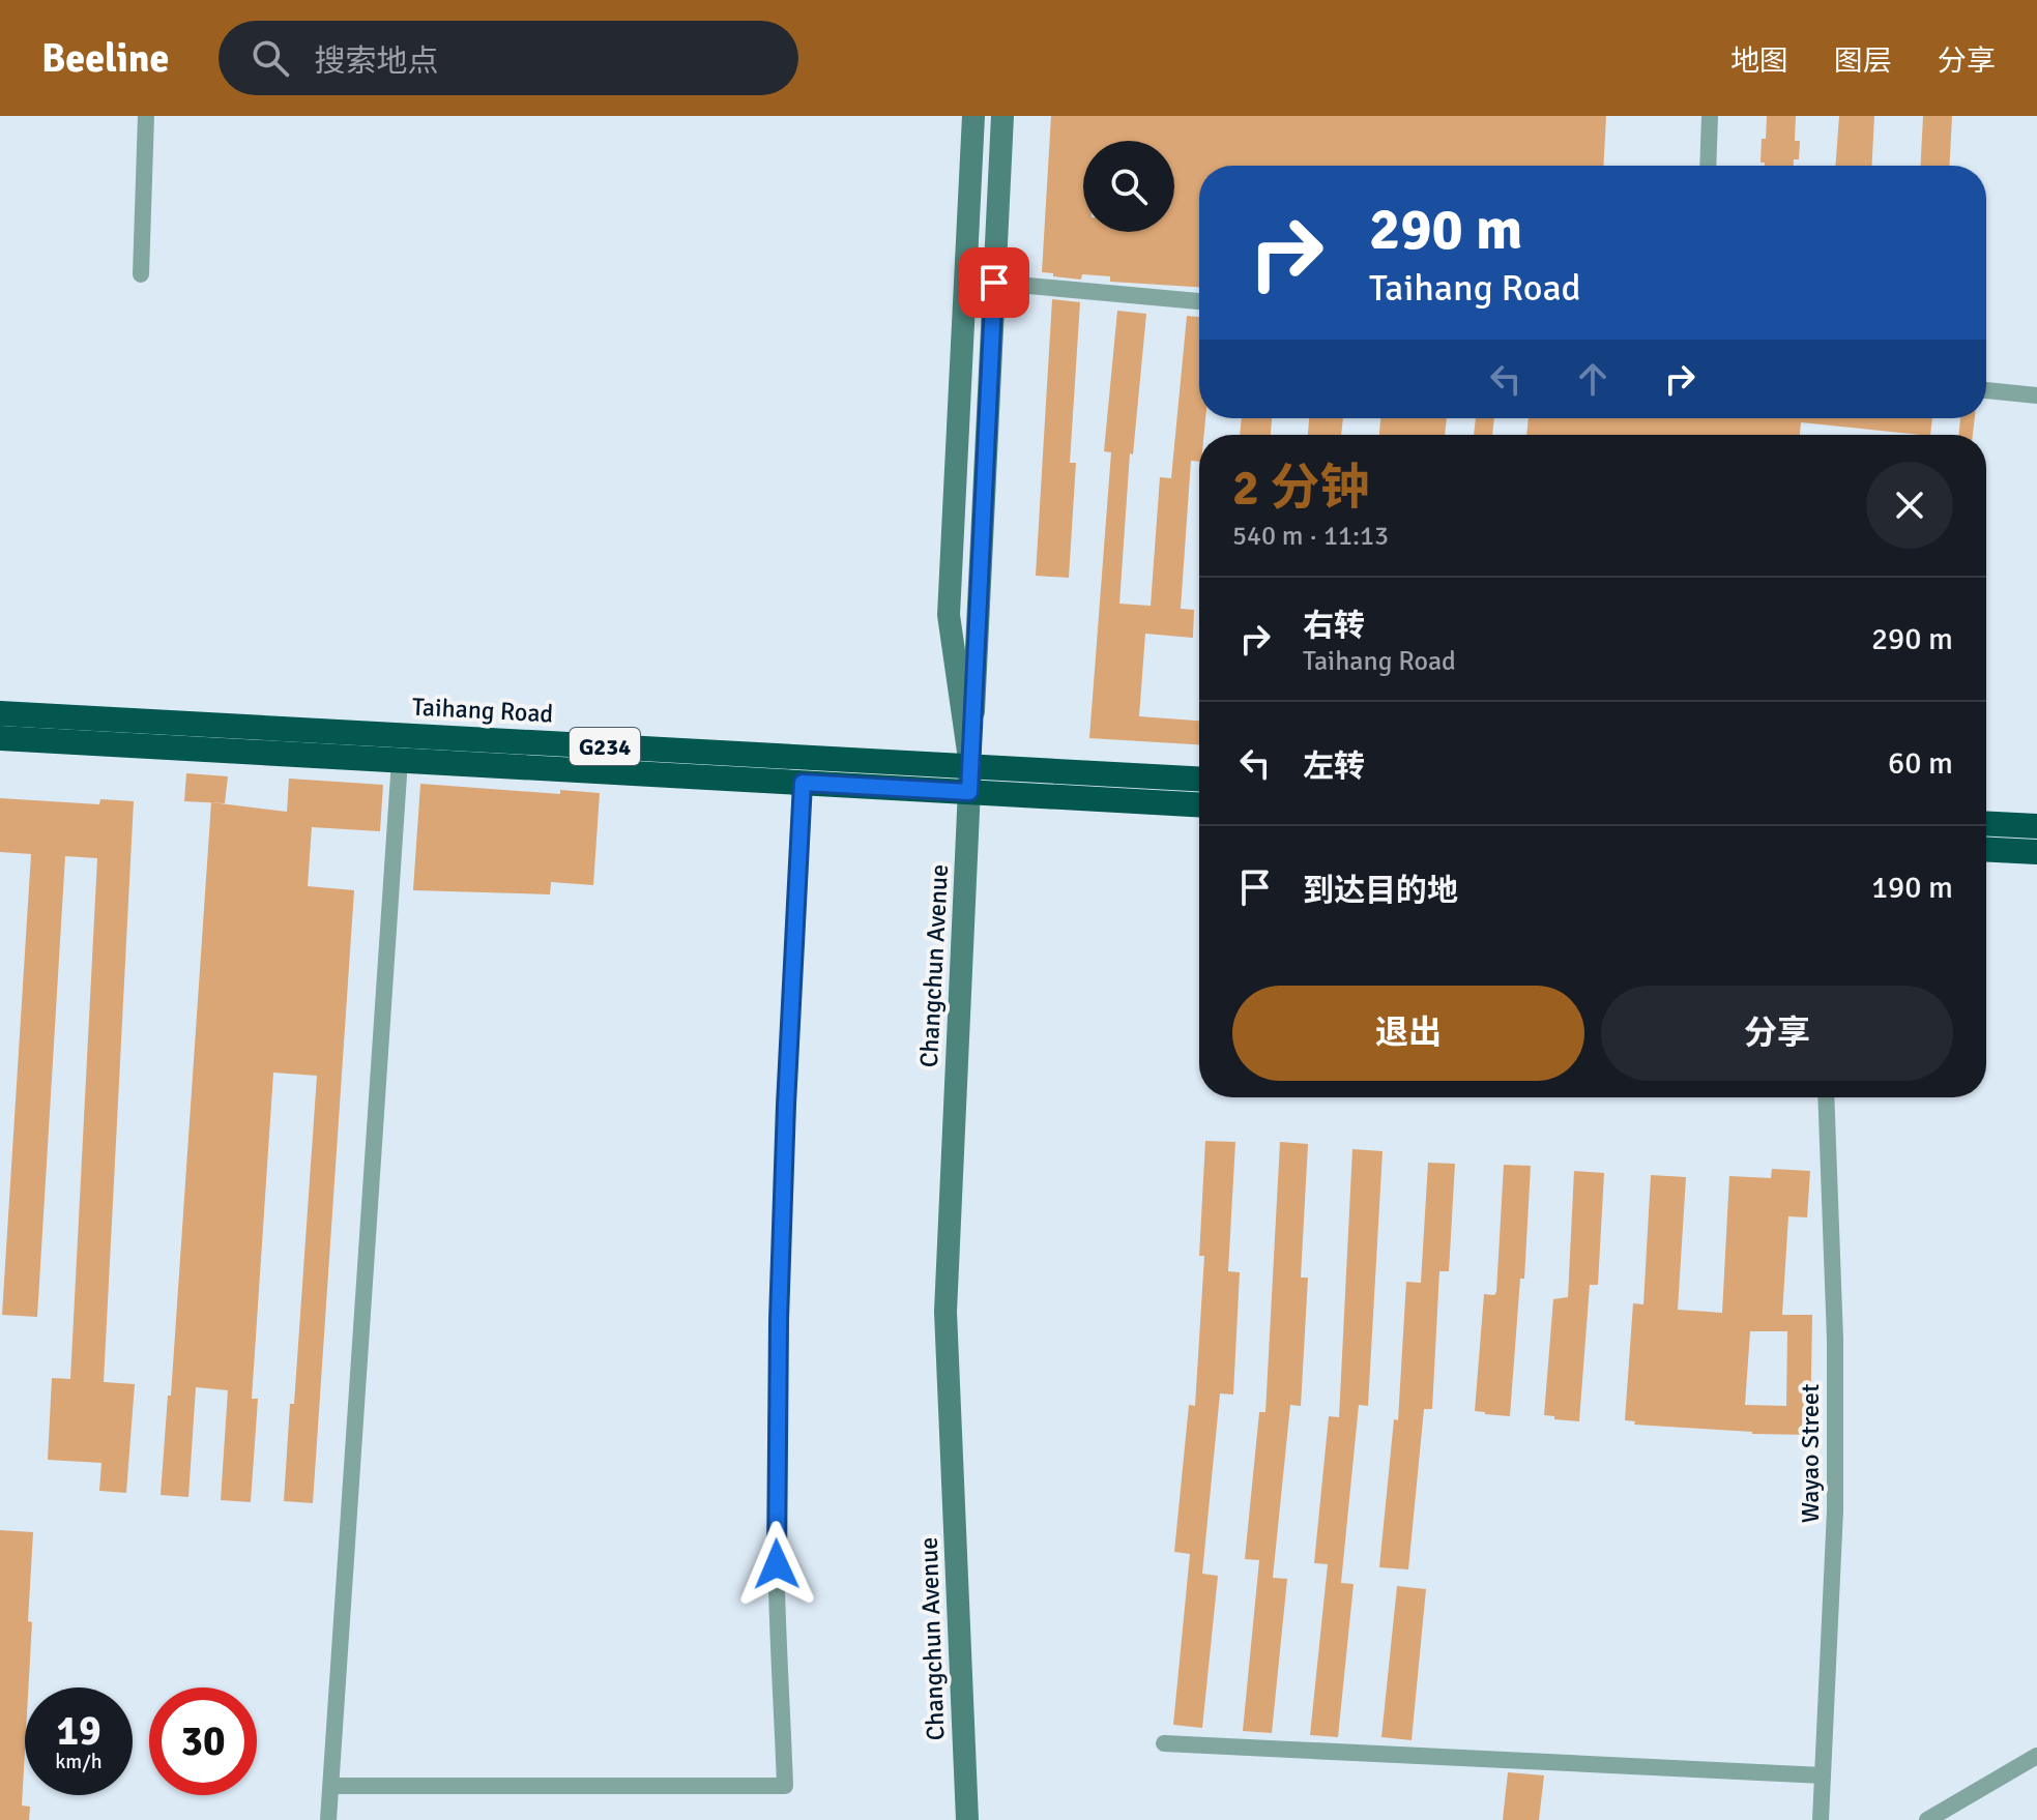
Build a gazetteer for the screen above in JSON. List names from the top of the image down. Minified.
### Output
{"streets":{"highway":["Taihang Road","G234"],"main road":["Changchun Avenue"],"street":["Wayao Street"]},"crossings":[["Taihang Road","Changchun Avenue"]],"page":{"header":"Beeline","search":"搜索地点","nav":["地图","图层","分享"],"turn":["290 m","Taihang Road"],"heading":["2 分钟","540 m · 11:13"],"list":[{"name":"右转","note":"Taihang Road","value":"290 m"},{"name":"左转","value":"60 m"},{"name":"到达目的地","value":"190 m"}],"buttons":["退出","分享"],"speed":"19 km/h","limit":"30"}}
